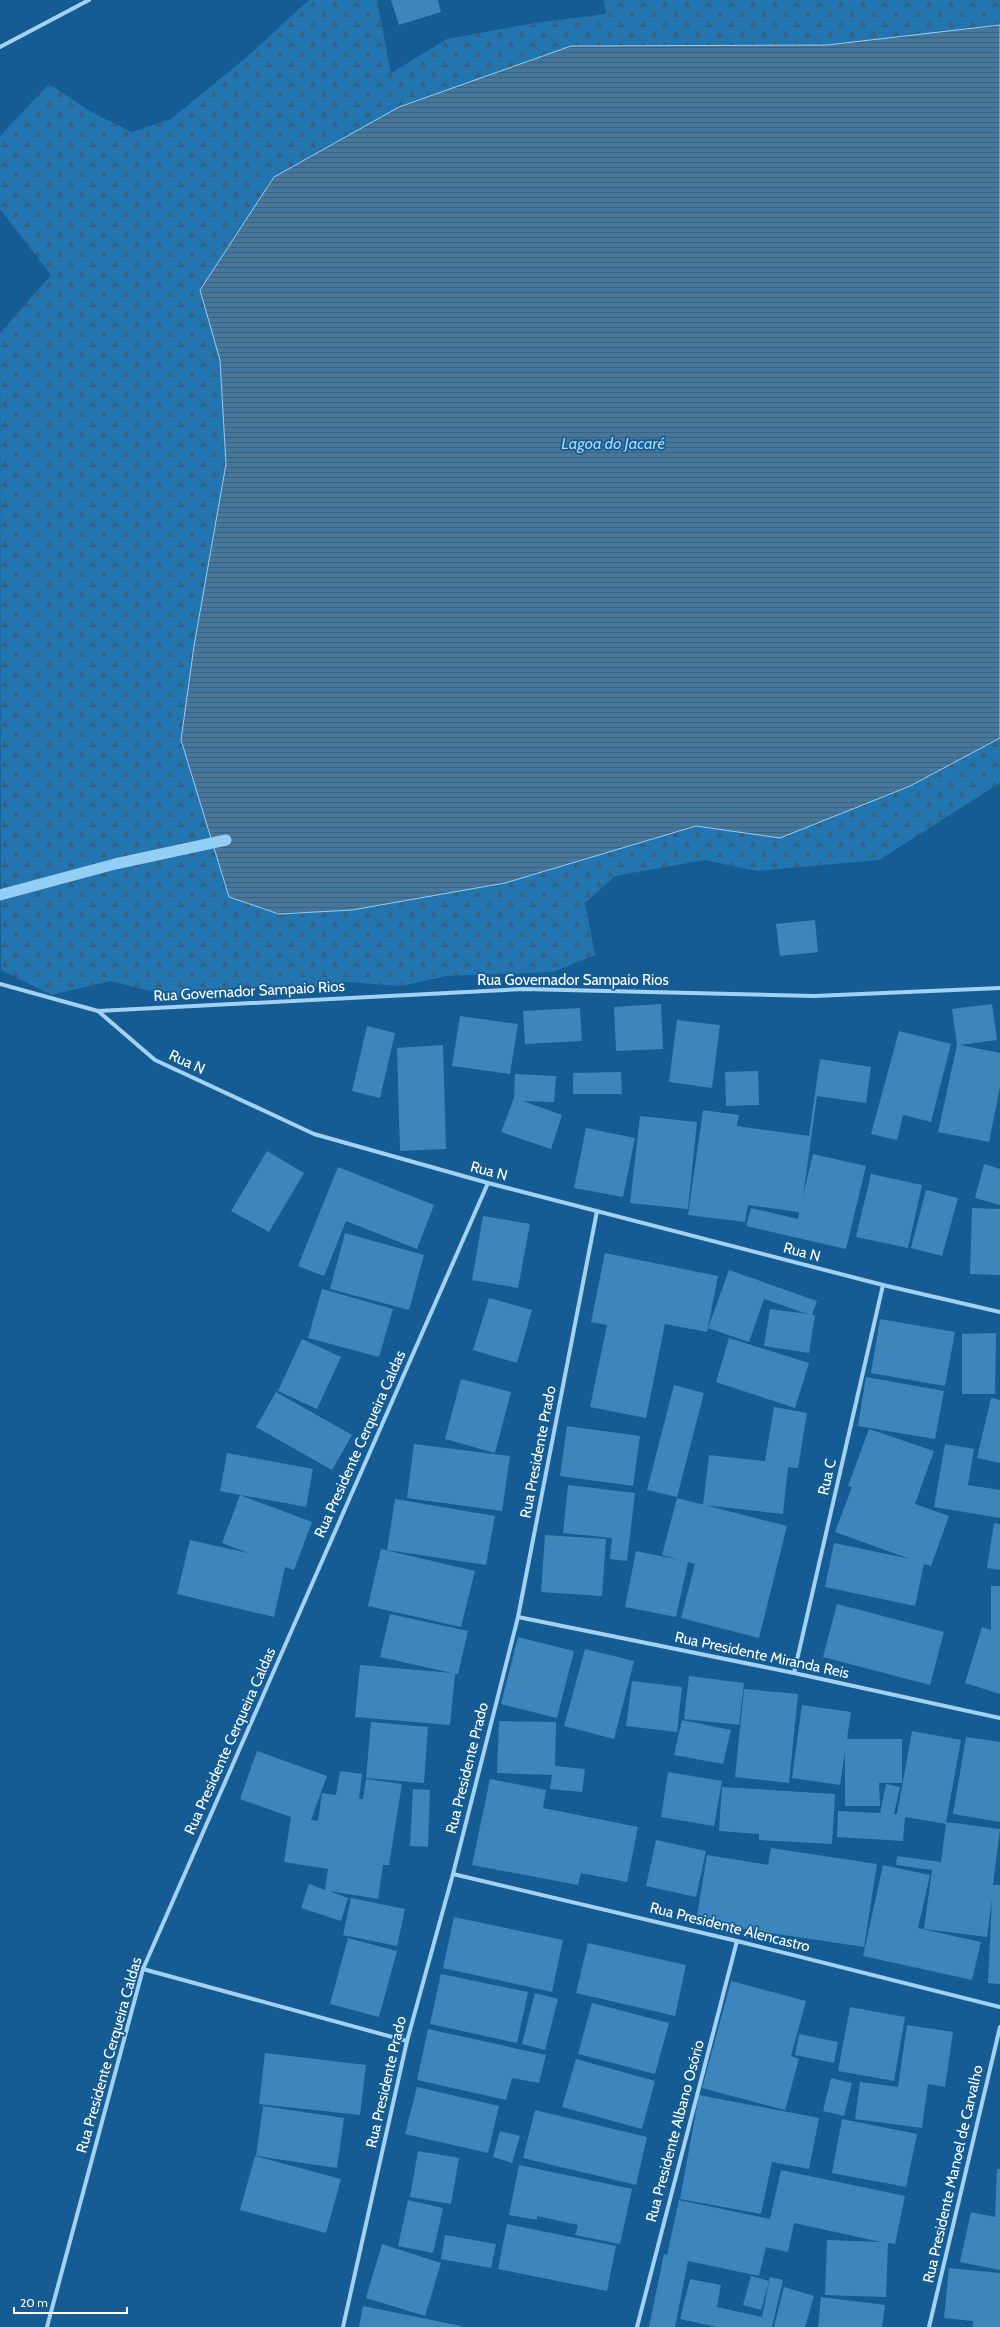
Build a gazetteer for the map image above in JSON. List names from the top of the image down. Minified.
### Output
{"streets":{"street":["Rua Governador Sampaio Rios","Rua N","Rua Presidente Cerqueira Caldas","Rua Presidente Prado","Rua C","Rua Presidente Miranda Reis","Rua Presidente Alencastro","Rua Presidente Albano Osório","Rua Presidente Manoel de Carvalho"]},"crossings":[["Rua Governador Sampaio Rios","Rua N"],["Rua N","Rua Presidente Cerqueira Caldas"],["Rua N","Rua Presidente Prado"],["Rua N","Rua C"],["Rua Presidente Prado","Rua Presidente Miranda Reis"],["Rua Presidente Prado","Rua Presidente Alencastro"],["Rua C","Rua Presidente Miranda Reis"],["Rua Presidente Alencastro","Rua Presidente Albano Osório"]],"water":["Lagoa do Jacaré"],"scale_bar":"20 m"}
